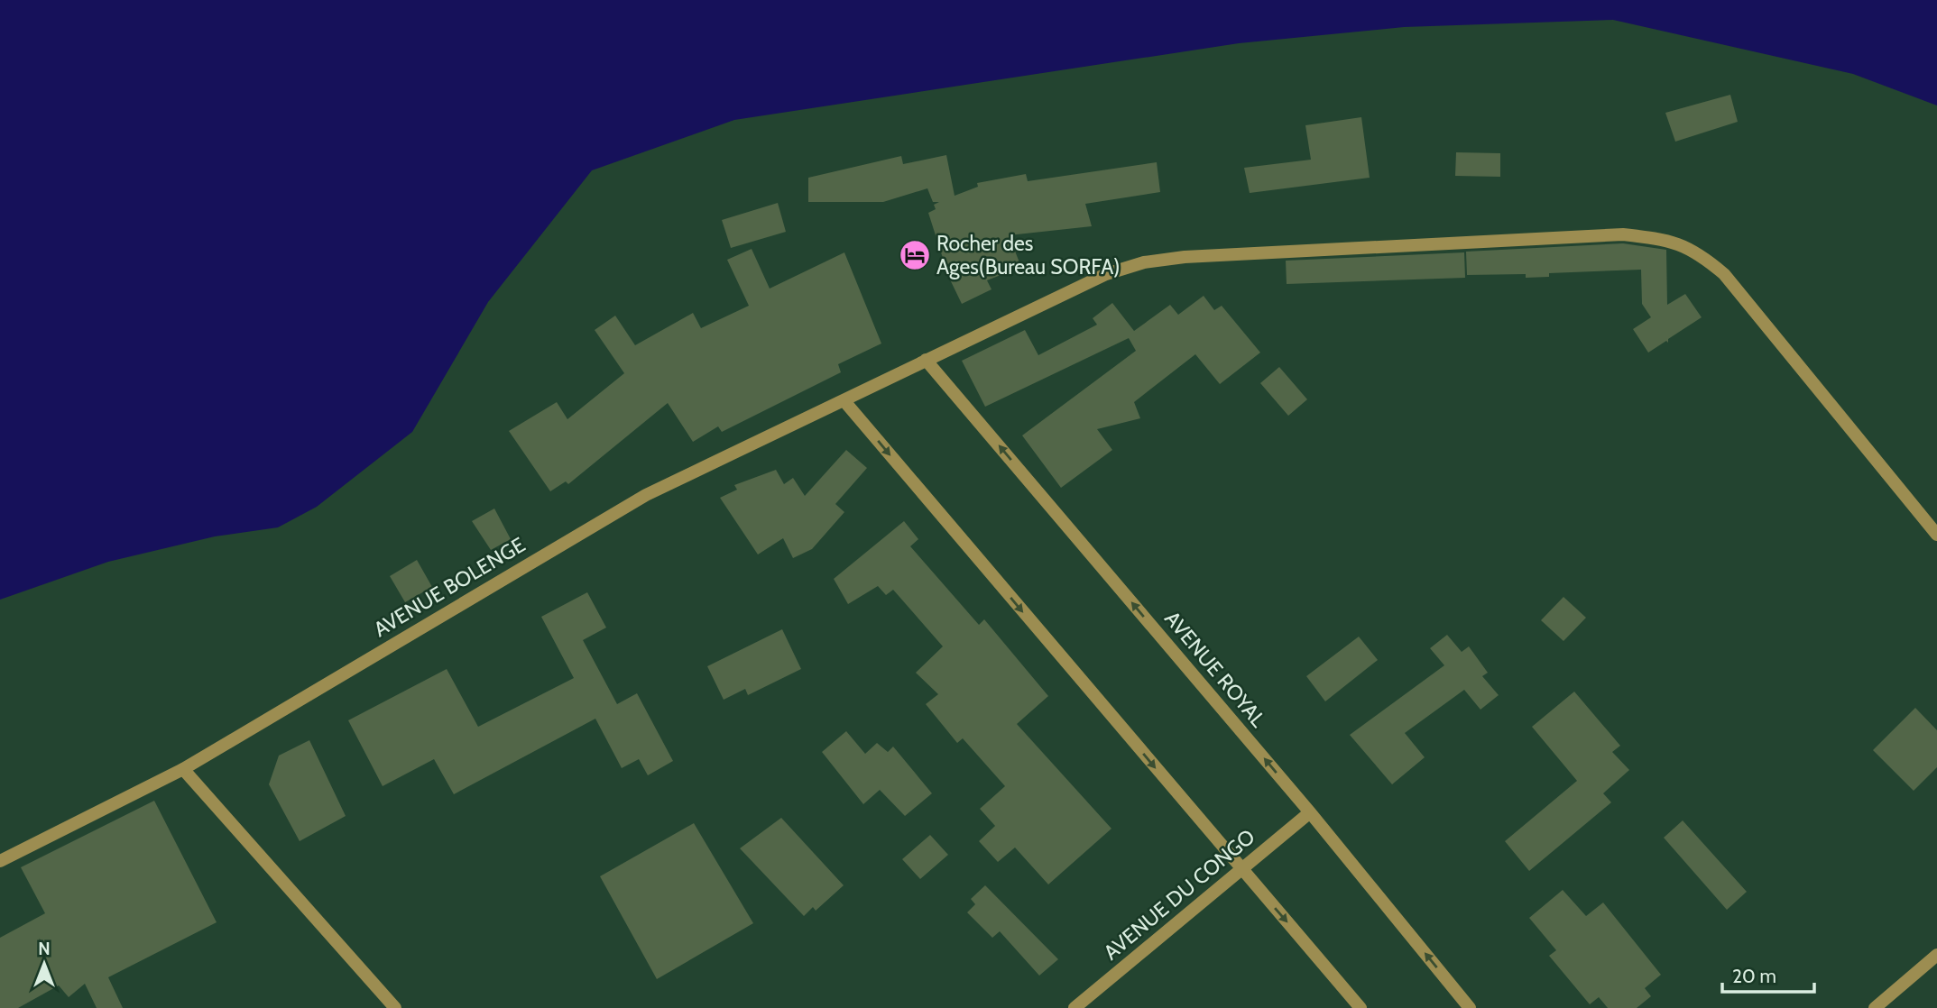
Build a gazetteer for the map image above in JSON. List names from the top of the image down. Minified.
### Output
{"streets":{"street":["AVENUE BOLENGE","AVENUE ROYAL","AVENUE DU CONGO"]},"crossings":[["AVENUE BOLENGE","AVENUE ROYAL"],["AVENUE ROYAL","AVENUE DU CONGO"]],"places":{"hotel":["Rocher des Ages(Bureau SORFA)"]},"scale_bar":"20 m","north":"top"}
